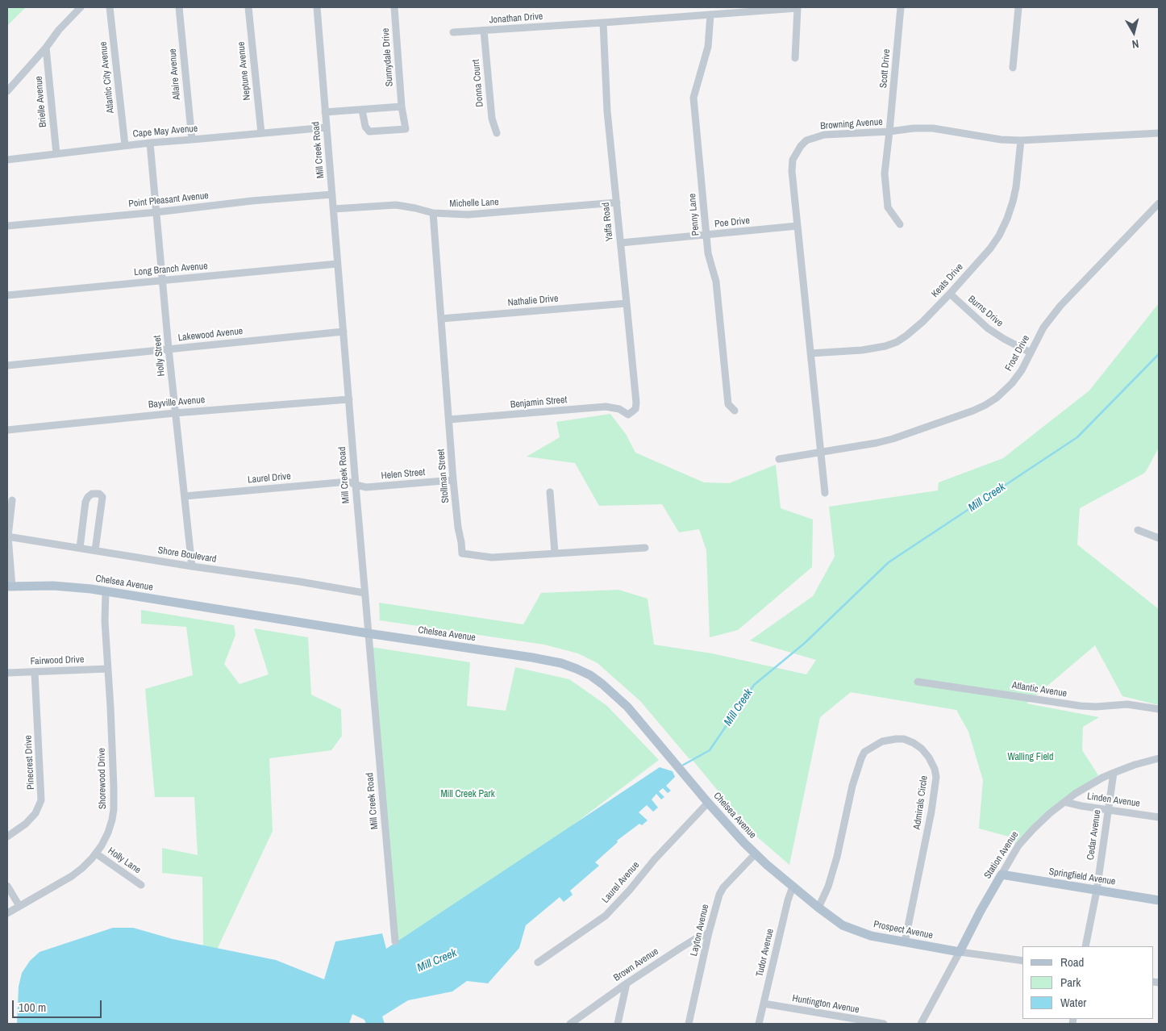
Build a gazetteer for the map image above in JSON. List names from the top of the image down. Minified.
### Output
{"streets":{"main road":["Chelsea Avenue","Station Avenue","Springfield Avenue","Prospect Avenue"],"street":["Jonathan Drive","Sunnydale Drive","Scott Drive","Neptune Avenue","Allaire Avenue","Atlantic City Avenue","Donna Courrt","Brielle Avenue","Browning Avenue","Cape May Avenue","Mill Creek Road","Point Pleasant Avenue","Michelle Lane","Penny Lane","Yaffa Road","Poe Drive","Long Branch Avenue","Keats Drive","Nathalie Drive","Burns Drive","Lakewood Avenue","Frost Drive","Holly Street","Bayville Avenue","Benjamin Street","Helen Street","Stollman Street","Laurel Drive","Shore Boulevard","Fairwood Drive","Atlantic Avenue","Pinecrest Drive","Shorewood Drive","Linden Avenue","Admirals Circle","Cedar Avenue","Holly Lane","Laurel Avenue","Layton Avenue","Tudor Avenue","Brown Avenue","Huntington Avenue"]},"crossings":[["Jonathan Drive","Donna Courrt"],["Jonathan Drive","Penny Lane"],["Jonathan Drive","Yaffa Road"],["Scott Drive","Browning Avenue"],["Neptune Avenue","Cape May Avenue"],["Allaire Avenue","Cape May Avenue"],["Atlantic City Avenue","Cape May Avenue"],["Brielle Avenue","Cape May Avenue"],["Browning Avenue","Poe Drive"],["Browning Avenue","Keats Drive"],["Browning Avenue","Frost Drive"],["Cape May Avenue","Mill Creek Road"],["Cape May Avenue","Holly Street"],["Mill Creek Road","Point Pleasant Avenue"],["Mill Creek Road","Michelle Lane"],["Mill Creek Road","Long Branch Avenue"],["Mill Creek Road","Lakewood Avenue"],["Mill Creek Road","Bayville Avenue"],["Mill Creek Road","Helen Street"],["Mill Creek Road","Laurel Drive"],["Mill Creek Road","Shore Boulevard"],["Mill Creek Road","Chelsea Avenue"],["Point Pleasant Avenue","Holly Street"],["Michelle Lane","Yaffa Road"],["Michelle Lane","Stollman Street"],["Penny Lane","Poe Drive"],["Yaffa Road","Poe Drive"],["Yaffa Road","Nathalie Drive"],["Yaffa Road","Benjamin Street"],["Long Branch Avenue","Holly Street"],["Keats Drive","Burns Drive"],["Nathalie Drive","Stollman Street"],["Burns Drive","Frost Drive"],["Lakewood Avenue","Holly Street"],["Holly Street","Bayville Avenue"],["Holly Street","Laurel Drive"],["Holly Street","Shore Boulevard"],["Benjamin Street","Stollman Street"],["Helen Street","Stollman Street"],["Helen Street","Laurel Drive"],["Chelsea Avenue","Shorewood Drive"],["Chelsea Avenue","Laurel Avenue"],["Chelsea Avenue","Layton Avenue"],["Chelsea Avenue","Prospect Avenue"],["Chelsea Avenue","Tudor Avenue"],["Fairwood Drive","Pinecrest Drive"],["Fairwood Drive","Shorewood Drive"],["Shorewood Drive","Holly Lane"],["Linden Avenue","Cedar Avenue"],["Linden Avenue","Station Avenue"],["Admirals Circle","Prospect Avenue"],["Cedar Avenue","Station Avenue"],["Cedar Avenue","Springfield Avenue"],["Station Avenue","Springfield Avenue"],["Station Avenue","Prospect Avenue"],["Layton Avenue","Brown Avenue"],["Prospect Avenue","Tudor Avenue"],["Tudor Avenue","Huntington Avenue"]],"water":["Mill Creek"],"parks":["Walling Field","Mill Creek Park"],"legend":["Road","Park","Water"],"scale_bar":"100 m","north":"bottom"}
